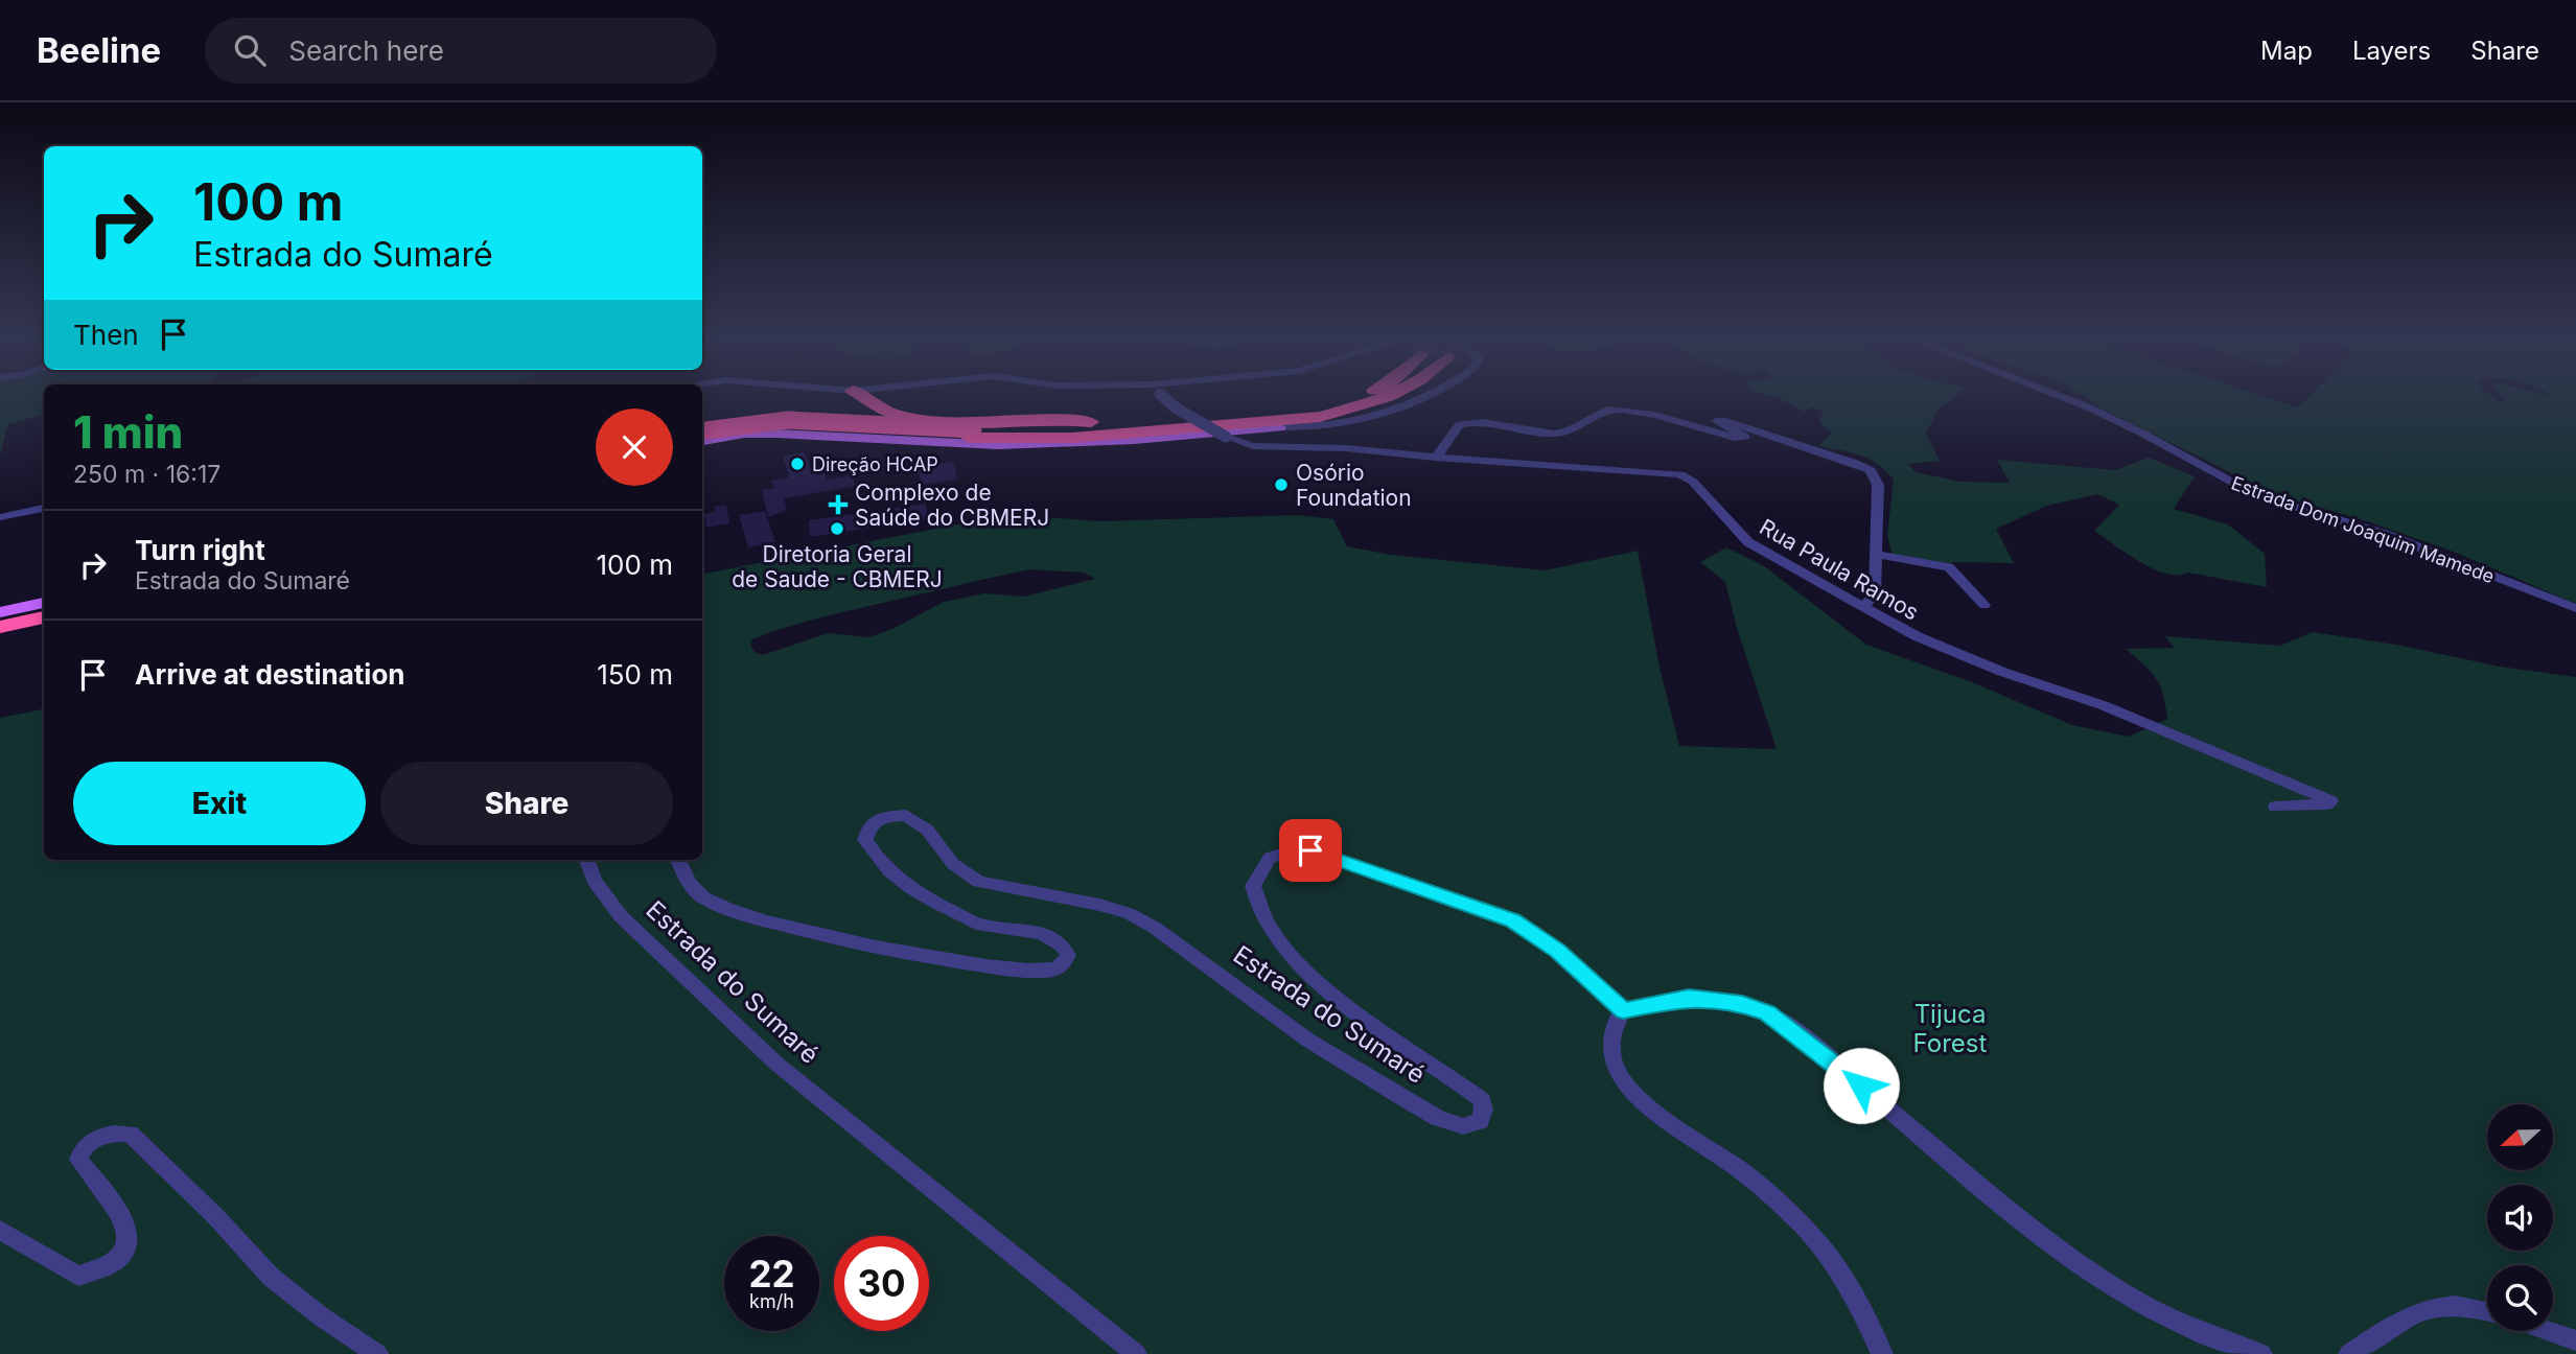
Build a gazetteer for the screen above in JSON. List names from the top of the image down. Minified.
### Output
{"streets":{"street":["Estrada Dom Joaquim Mamede","Rua Paula Ramos","Estrada do Sumaré"]},"parks":["Tijuca Forest"],"places":{"other":["Direção HCAP","Osório Foundation","Diretoria Geral de Saude - CBMERJ"],"health":["Complexo de Saúde do CBMERJ"]},"north":"left","page":{"header":"Beeline","search":"Search here","nav":["Map","Layers","Share"],"turn":["100 m","Estrada do Sumaré"],"then":"Then","heading":["1 min","250 m · 16:17"],"list":[{"name":"Turn right","note":"Estrada do Sumaré","value":"100 m"},{"name":"Arrive at destination","value":"150 m"}],"buttons":["Exit","Share"],"speed":"22 km/h","limit":"30"}}
